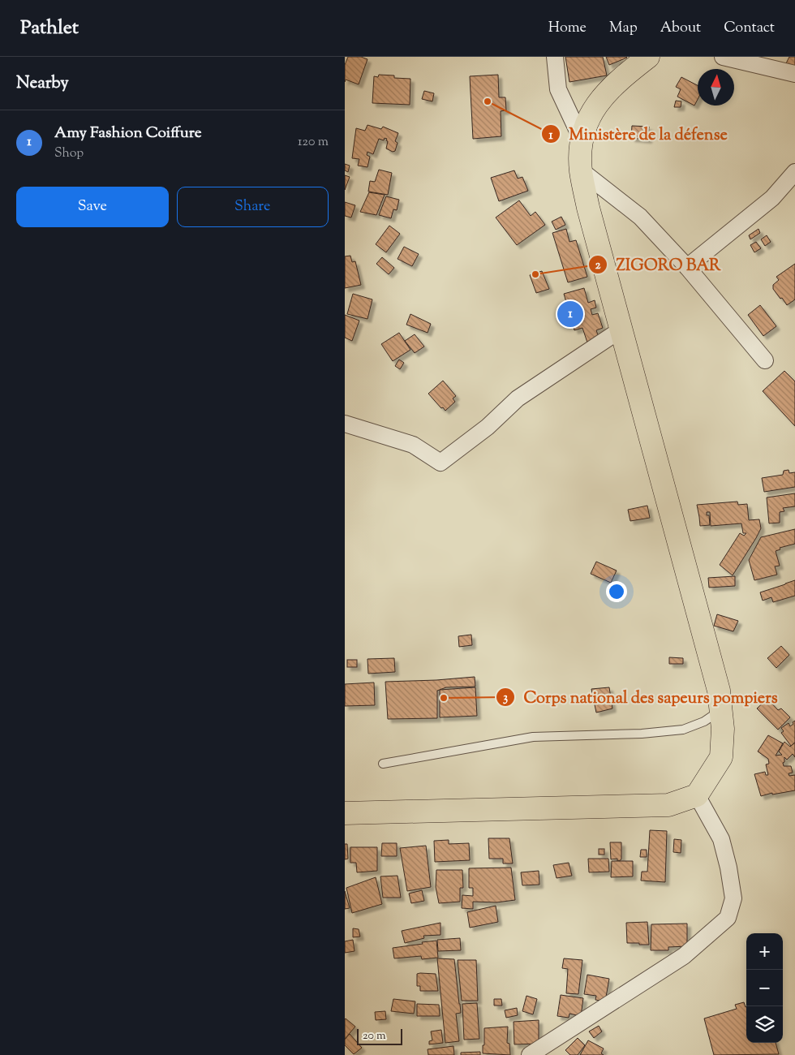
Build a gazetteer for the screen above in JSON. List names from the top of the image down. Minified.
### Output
{"places":["Ministère de la défense","ZIGORO BAR","Corps national des sapeurs pompiers"],"scale_bar":"20 m","north":"top","page":{"header":"Pathlet","nav":["Home","Map","About","Contact"],"heading":"Nearby","list":[{"mark":"1","name":"Amy Fashion Coiffure","note":"Shop","value":"120 m"}],"buttons":["Save","Share"],"pins":"1","map_buttons":["+","−"],"scale":"20 m"}}
